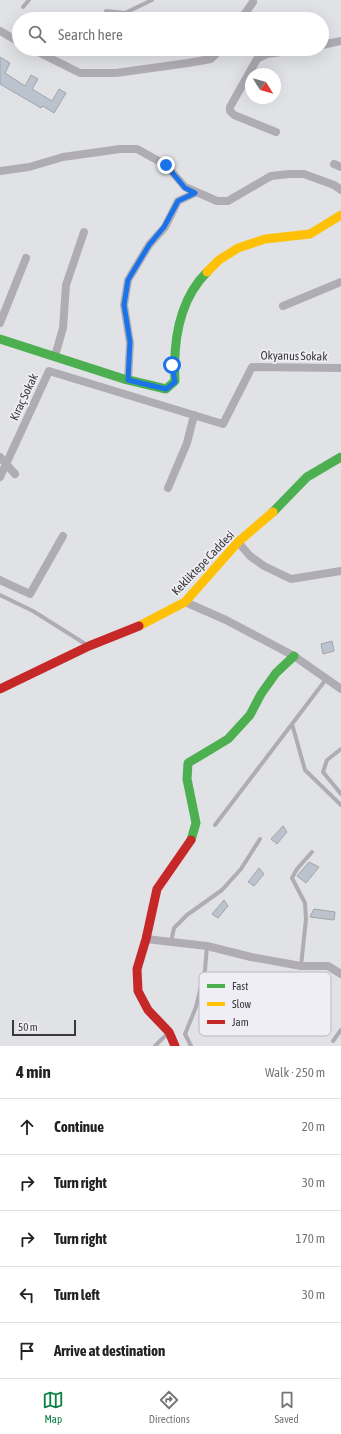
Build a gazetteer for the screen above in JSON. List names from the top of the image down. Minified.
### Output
{"streets":{"street":["Okyanus Sokak","Kıraç Sokak","Kekliktepe Caddesi"]},"crossings":[["Okyanus Sokak","Kıraç Sokak"]],"legend":["Fast","Slow","Jam"],"scale_bar":"50 m","north":"bottom right","page":{"search":"Search here","scale":"50 m","heading":["4 min","Walk · 250 m"],"list":[["Continue","20 m"],["Turn right","30 m"],["Turn right","170 m"],["Turn left","30 m"],"Arrive at destination"],"nav":["Map","Directions","Saved"]}}
